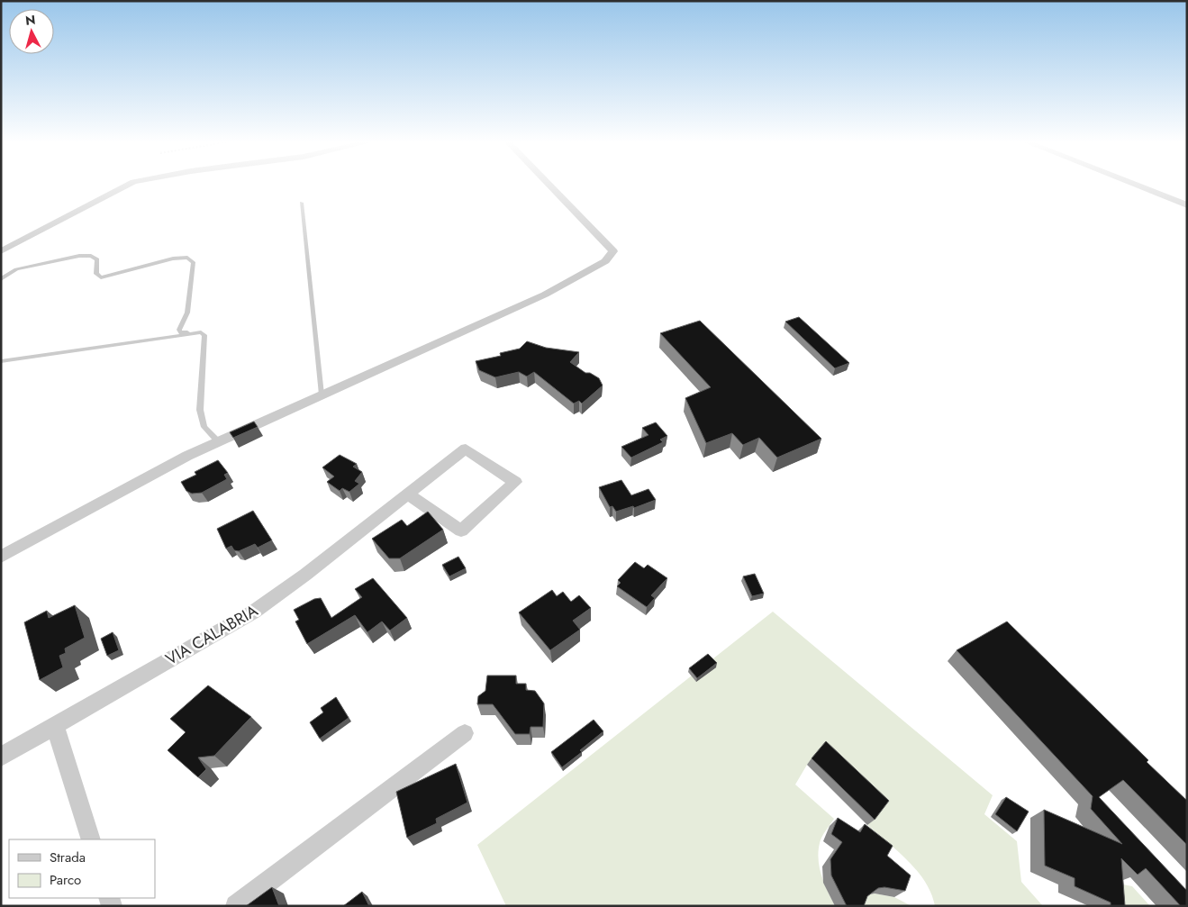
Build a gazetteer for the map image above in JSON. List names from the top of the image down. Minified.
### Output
{"streets":{"street":["VIA CALABRIA"]},"legend":["Strada","Parco"],"north":"top"}
